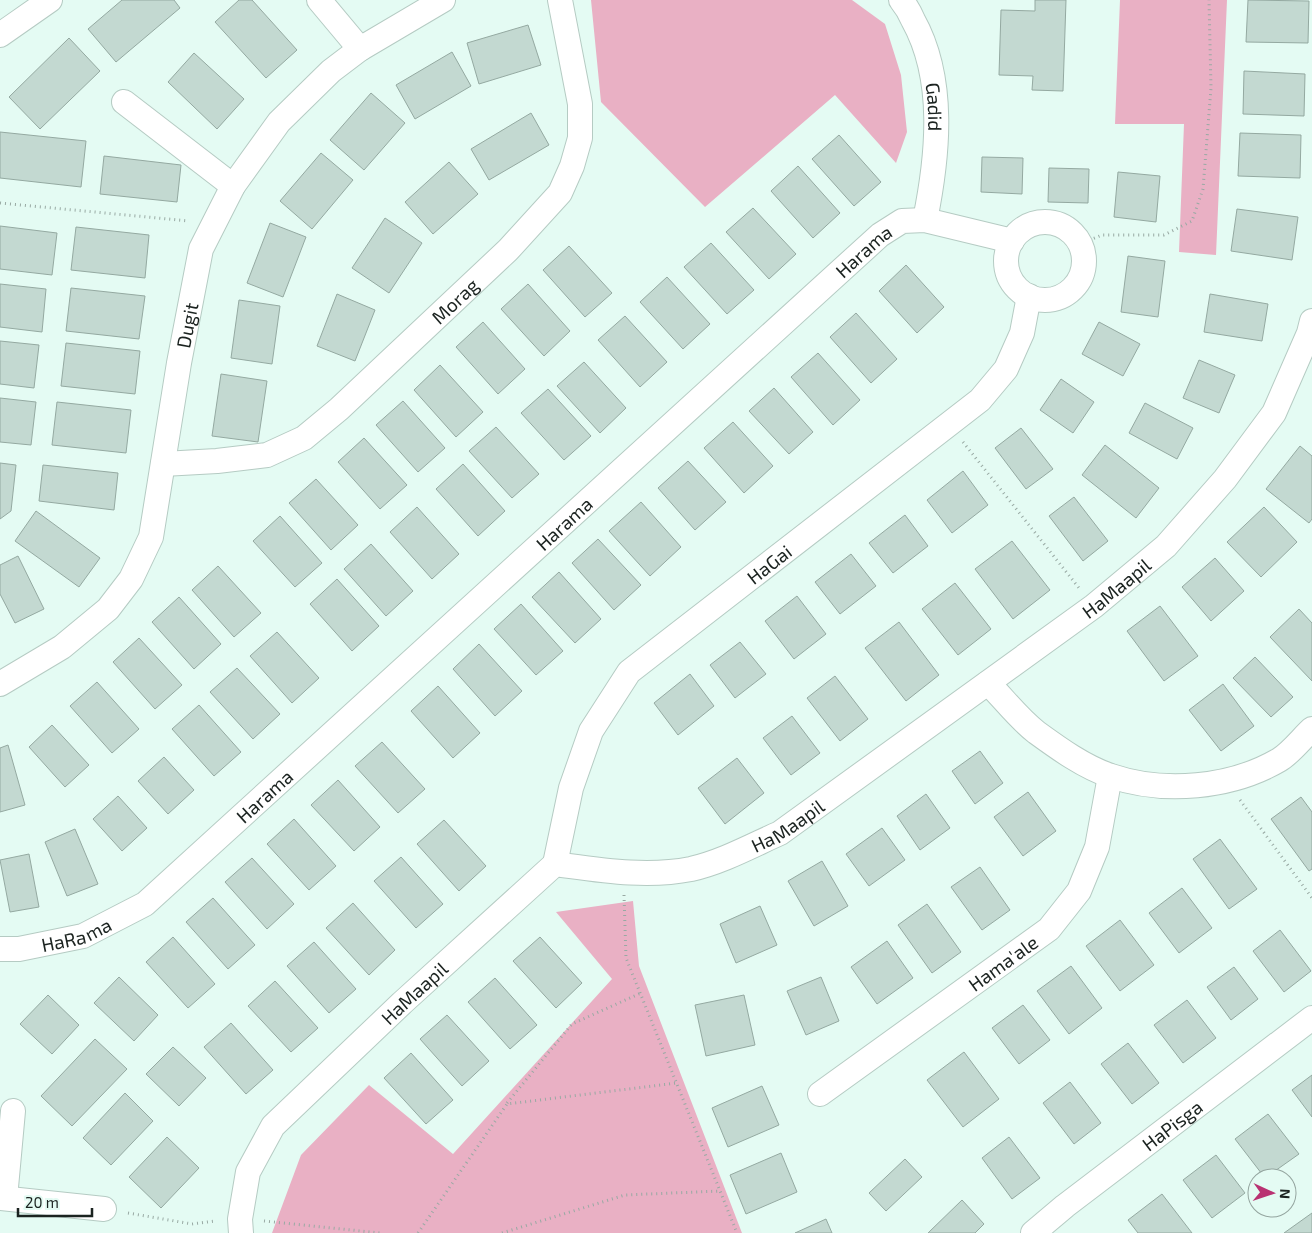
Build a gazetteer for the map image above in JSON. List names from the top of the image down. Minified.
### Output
{"streets":{"street":["Gadid","Morag","Dugit","HaGai","HaMaapil","HaRama","Hama'ale","HaPisga"]},"crossings":[["Gadid","HaRama"],["Morag","Dugit"],["HaGai","HaMaapil"]],"scale_bar":"20 m","north":"right"}
